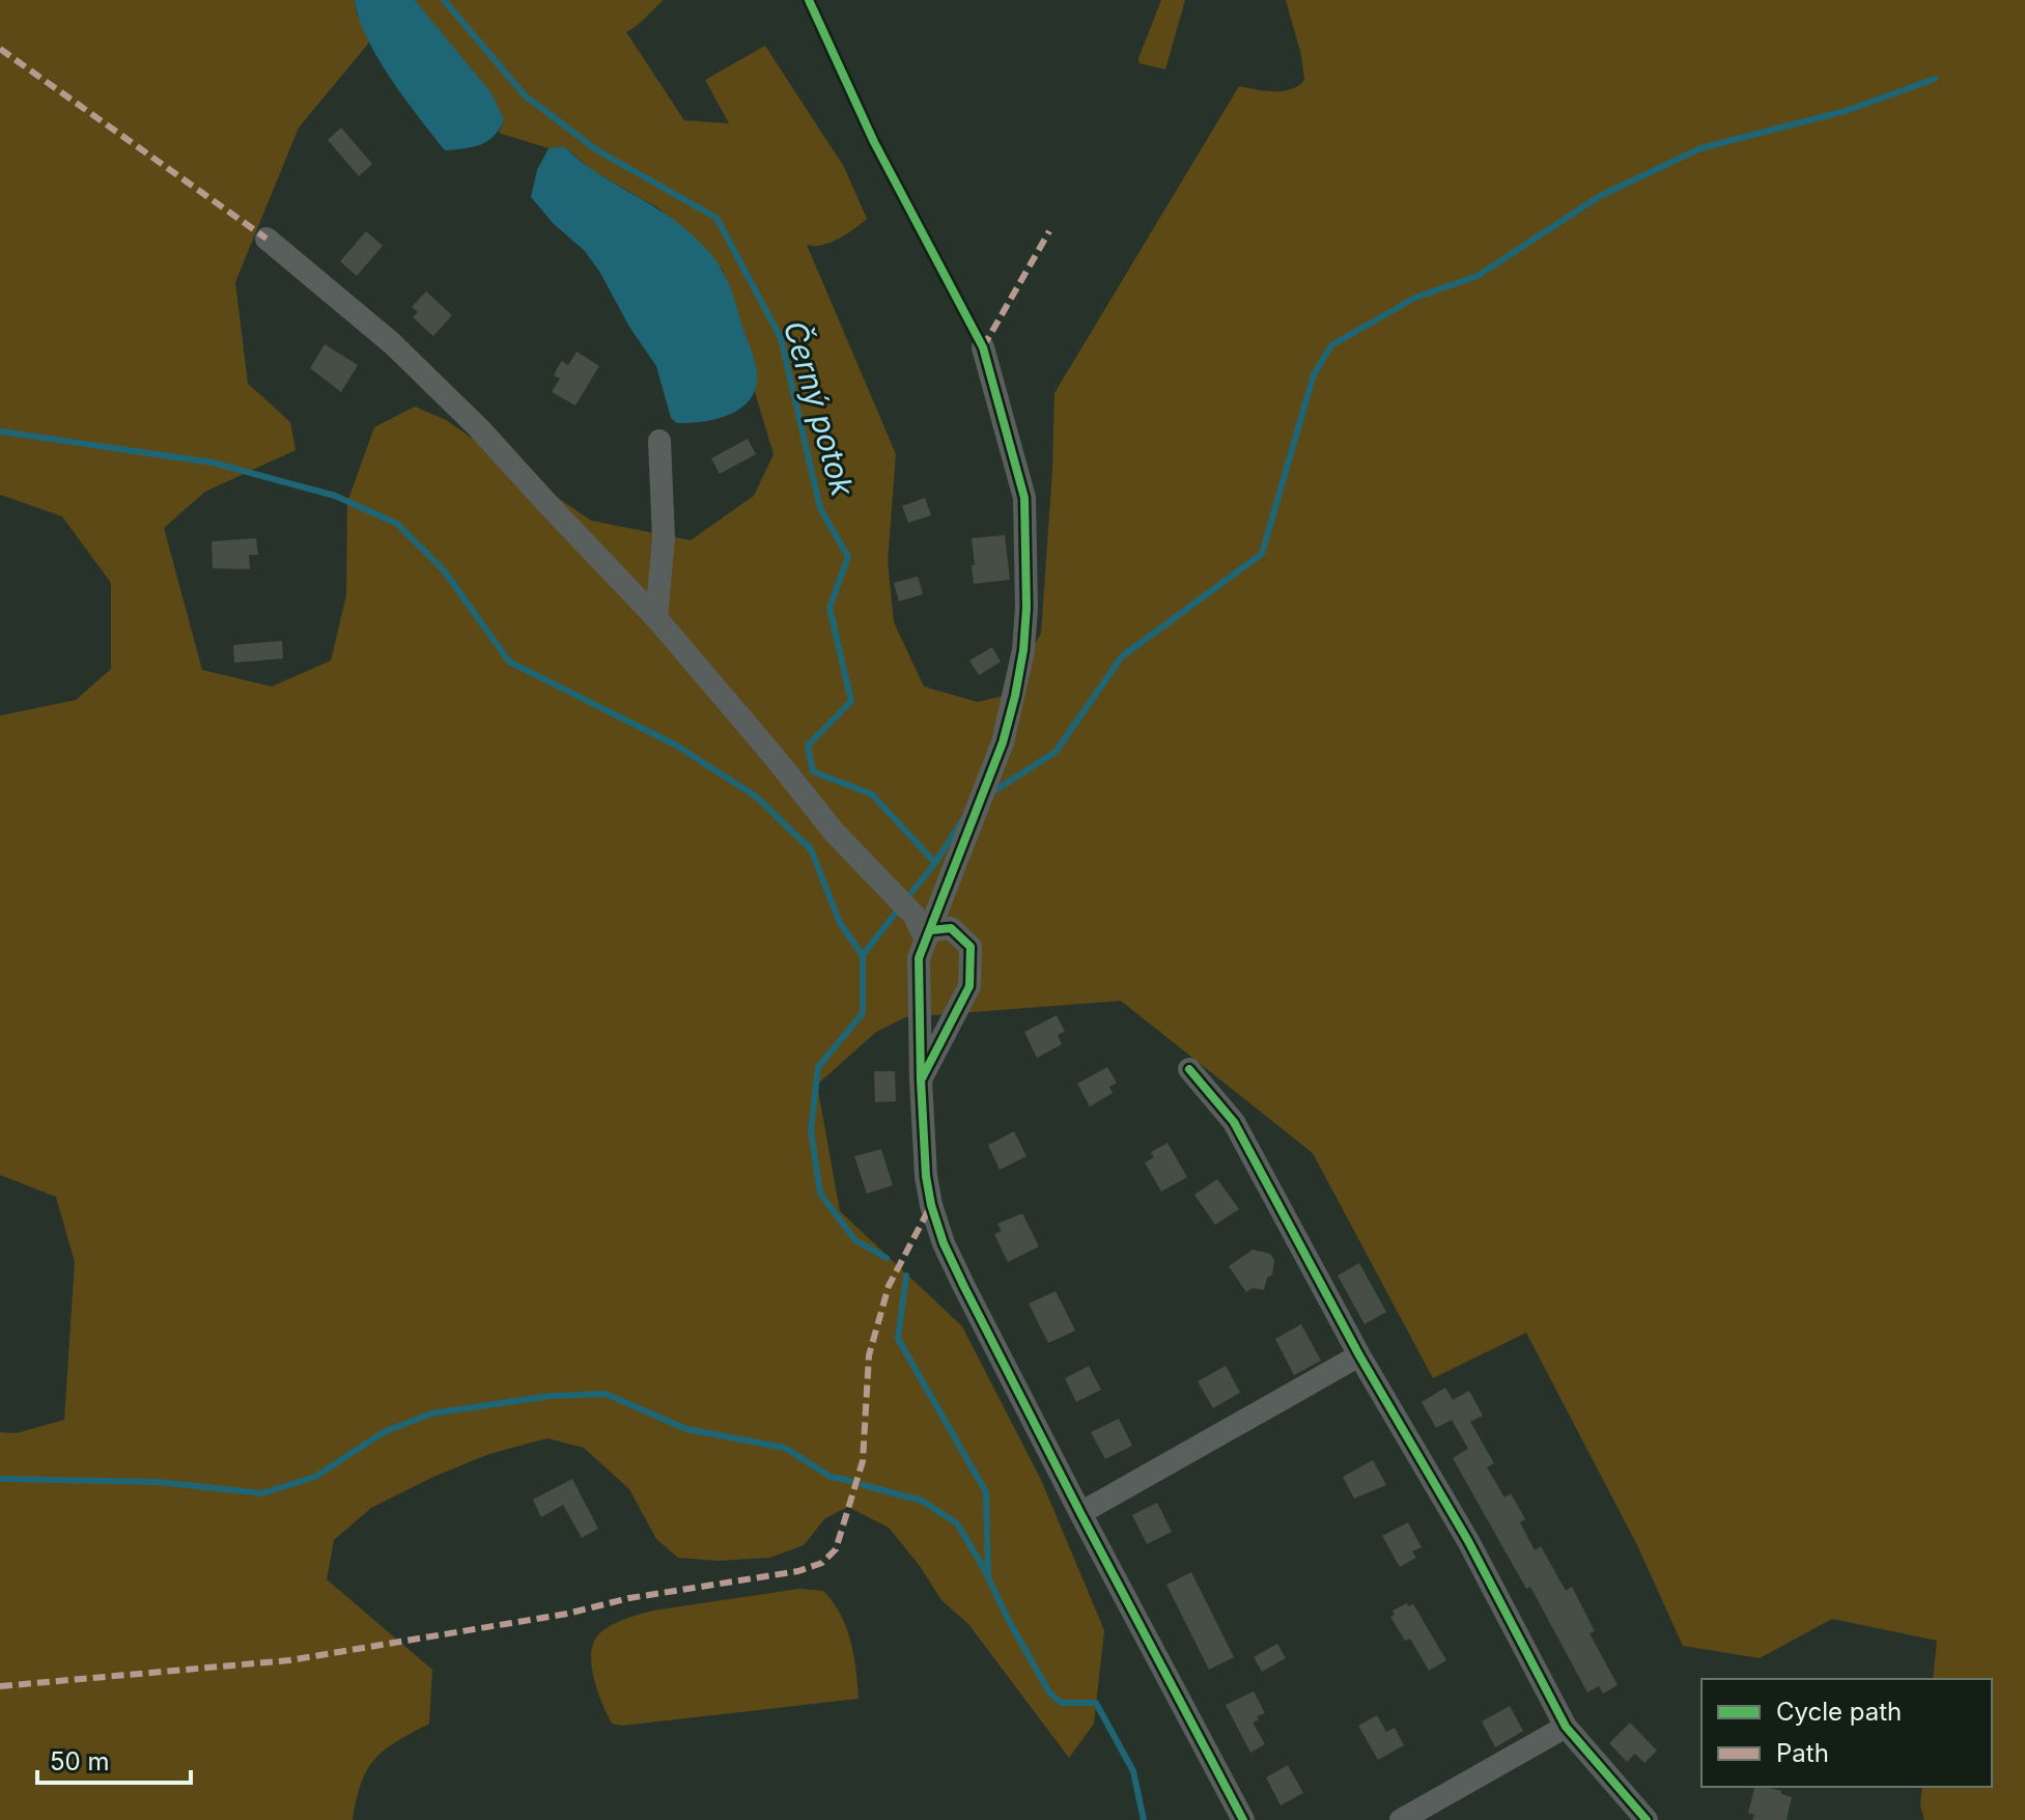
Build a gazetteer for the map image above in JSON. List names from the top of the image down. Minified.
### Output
{"water":["Černý potok"],"legend":["Cycle path","Path"],"scale_bar":"50 m"}
